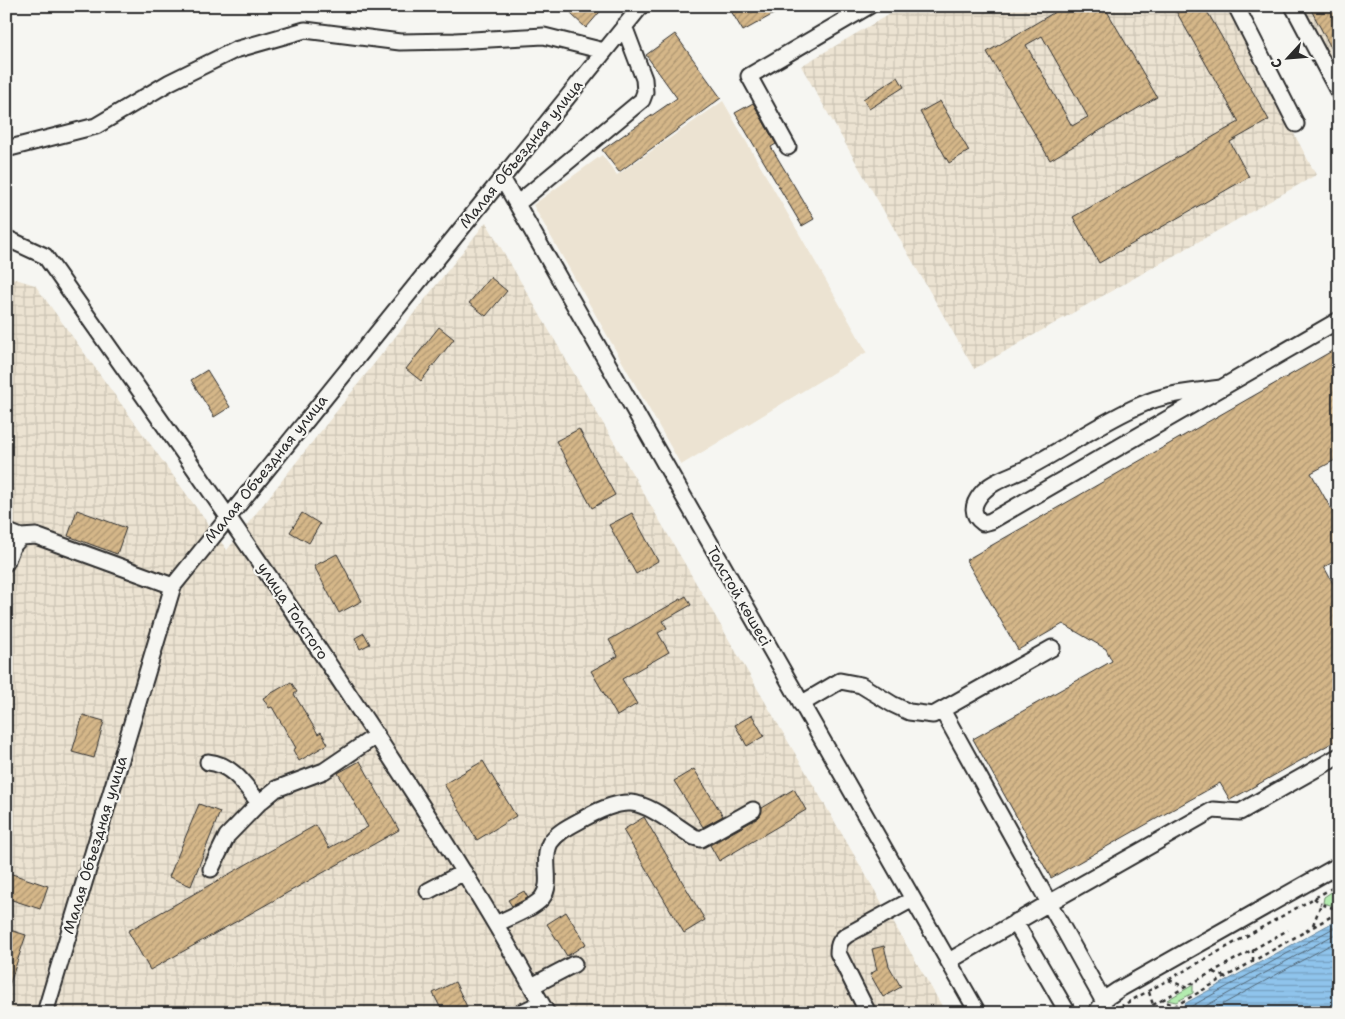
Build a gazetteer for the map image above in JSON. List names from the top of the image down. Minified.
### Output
{"streets":{"street":["Малая Объездная улица","Толстой көшесі","улица Толстого"]},"crossings":[["Малая Объездная улица","Толстой көшесі"],["Малая Объездная улица","улица Толстого"]],"north":"bottom left"}
